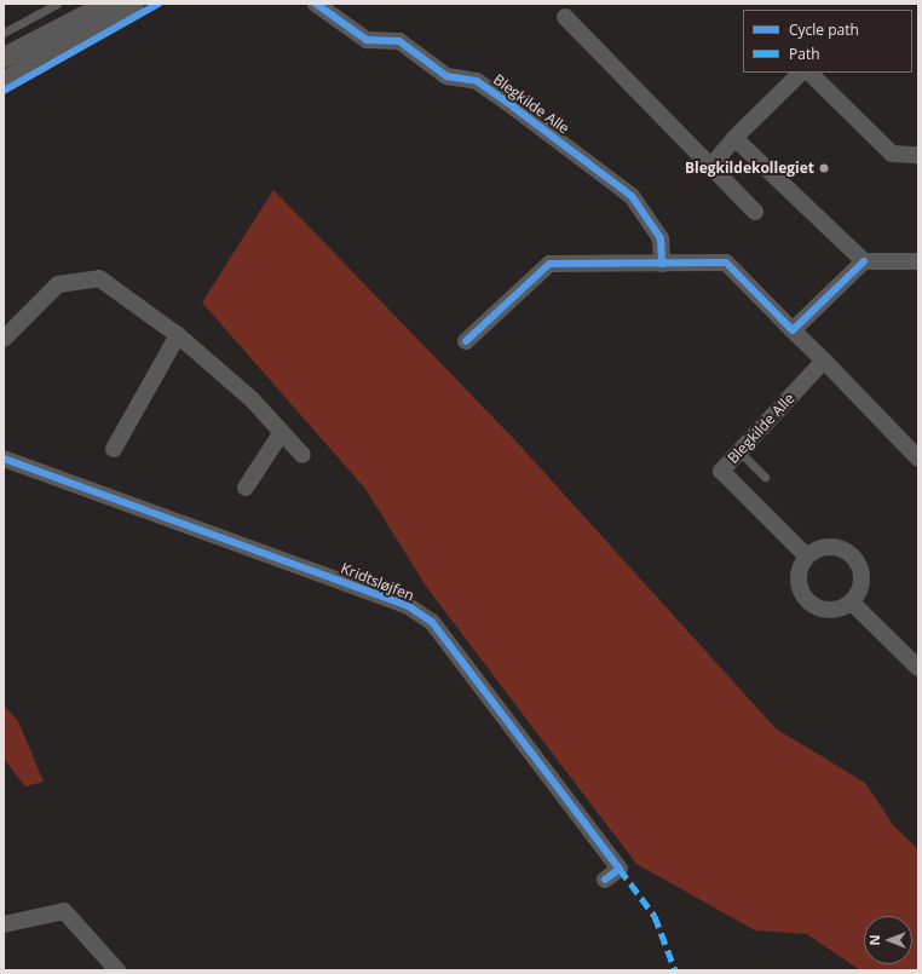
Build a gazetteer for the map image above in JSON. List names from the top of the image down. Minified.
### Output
{"streets":{"street":["Blegkilde Alle","Kridtsløjfen"]},"places":["Blegkildekollegiet"],"legend":["Cycle path","Path"],"north":"left"}
